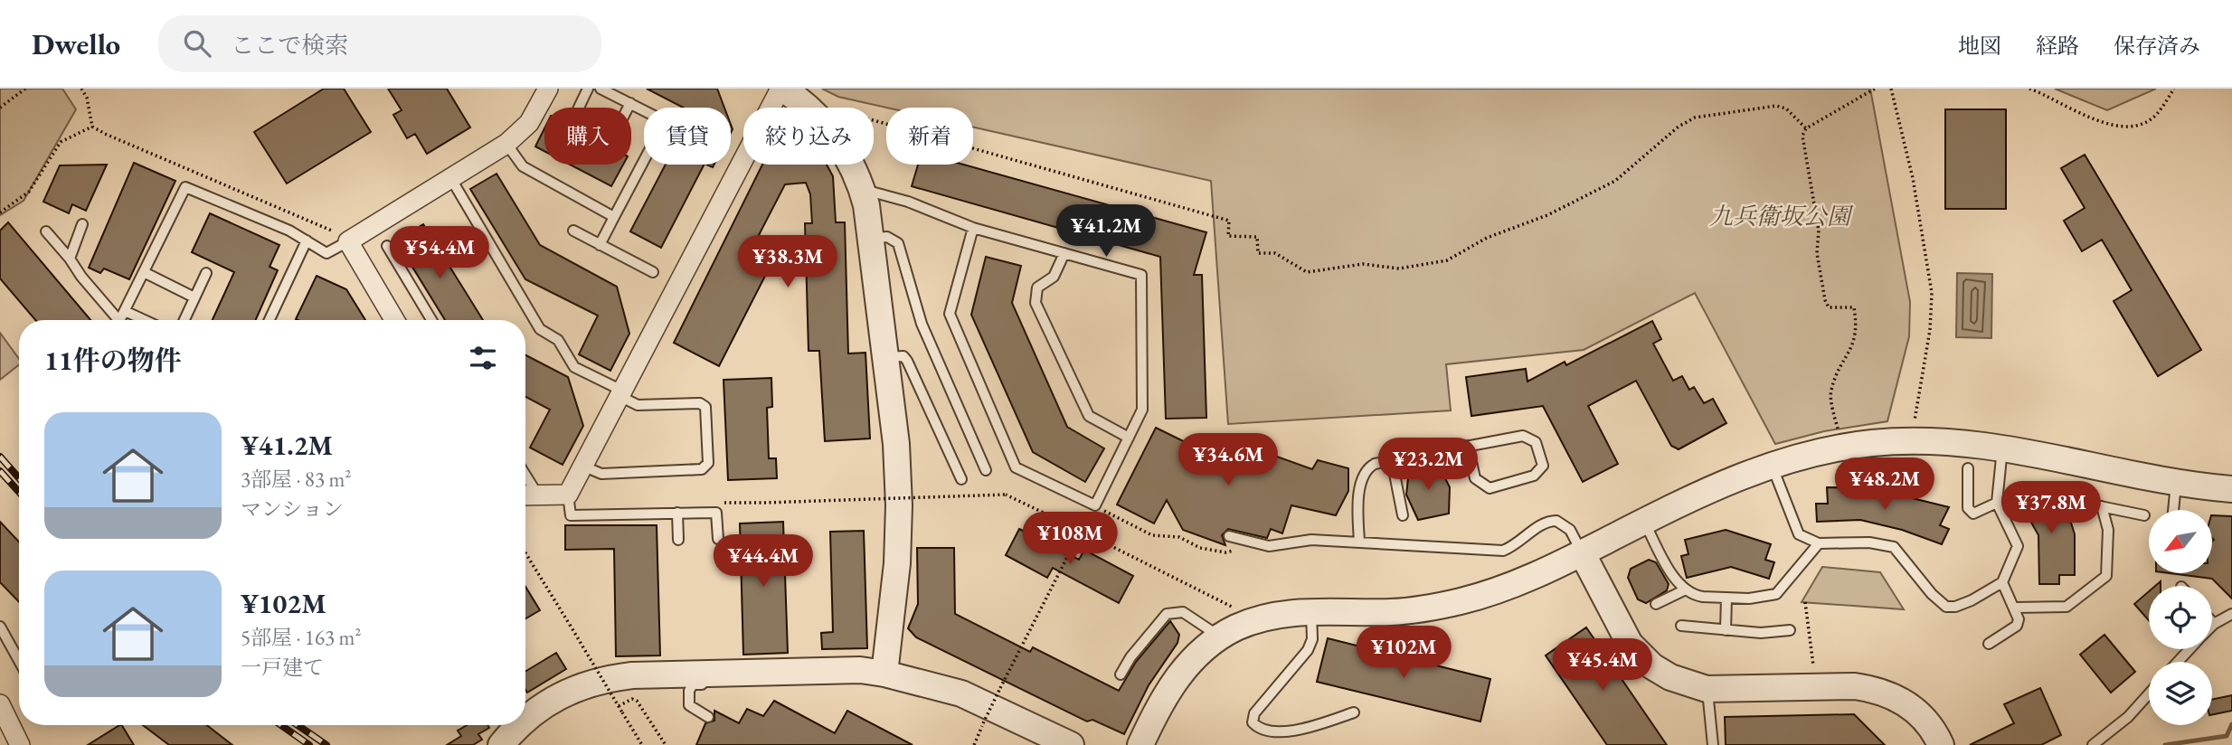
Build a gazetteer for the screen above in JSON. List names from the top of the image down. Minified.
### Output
{"parks":["九兵衛坂公園"],"north":"bottom left","page":{"header":"Dwello","search":"ここで検索","nav":["地図","経路","保存済み"],"chip":["購入","賃貸","絞り込み","新着"],"price":["¥41.2M","¥54.4M","¥38.3M","¥34.6M","¥23.2M","¥48.2M","¥37.8M","¥108M","¥44.4M","¥102M","¥45.4M"],"heading":"11件の物件","list":[{"name":"¥41.2M","note":"3部屋 · 83 m² · マンション"},{"name":"¥102M","note":"5部屋 · 163 m² · 一戸建て"}]}}
